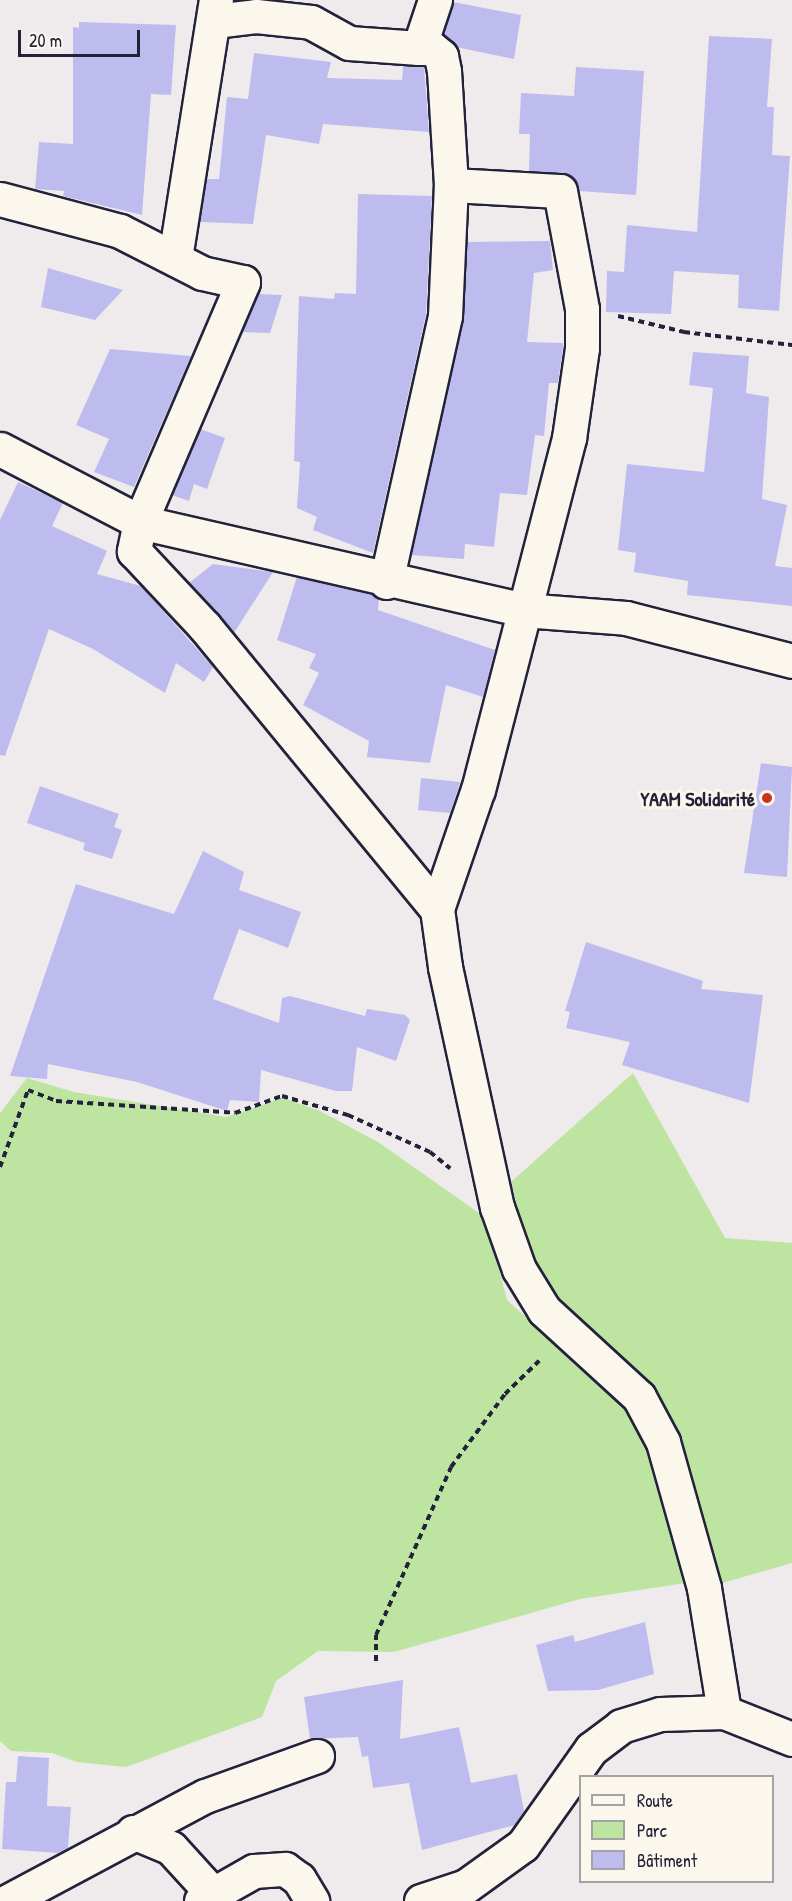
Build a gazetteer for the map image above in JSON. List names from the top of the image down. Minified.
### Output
{"places":["YAAM Solidarité"],"legend":["Route","Parc","Bâtiment"],"scale_bar":"20 m"}
